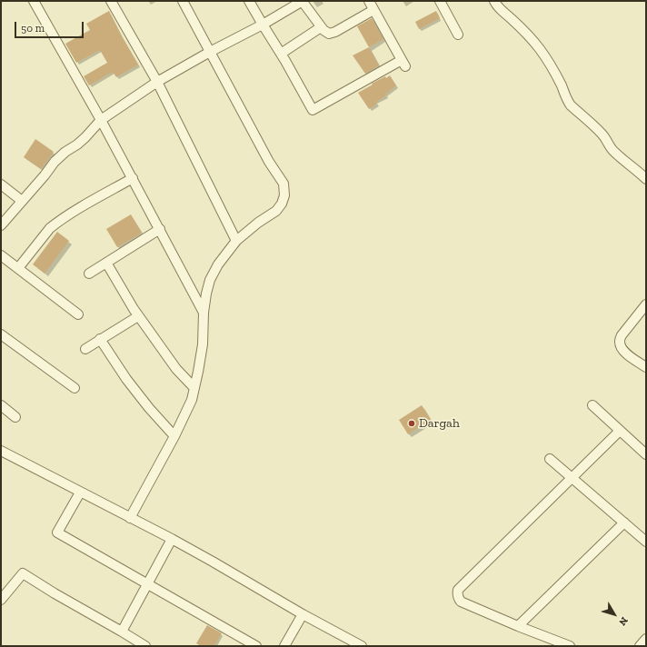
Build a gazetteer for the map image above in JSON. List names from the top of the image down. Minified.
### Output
{"places":["Dargah"],"scale_bar":"50 m","north":"bottom right"}
